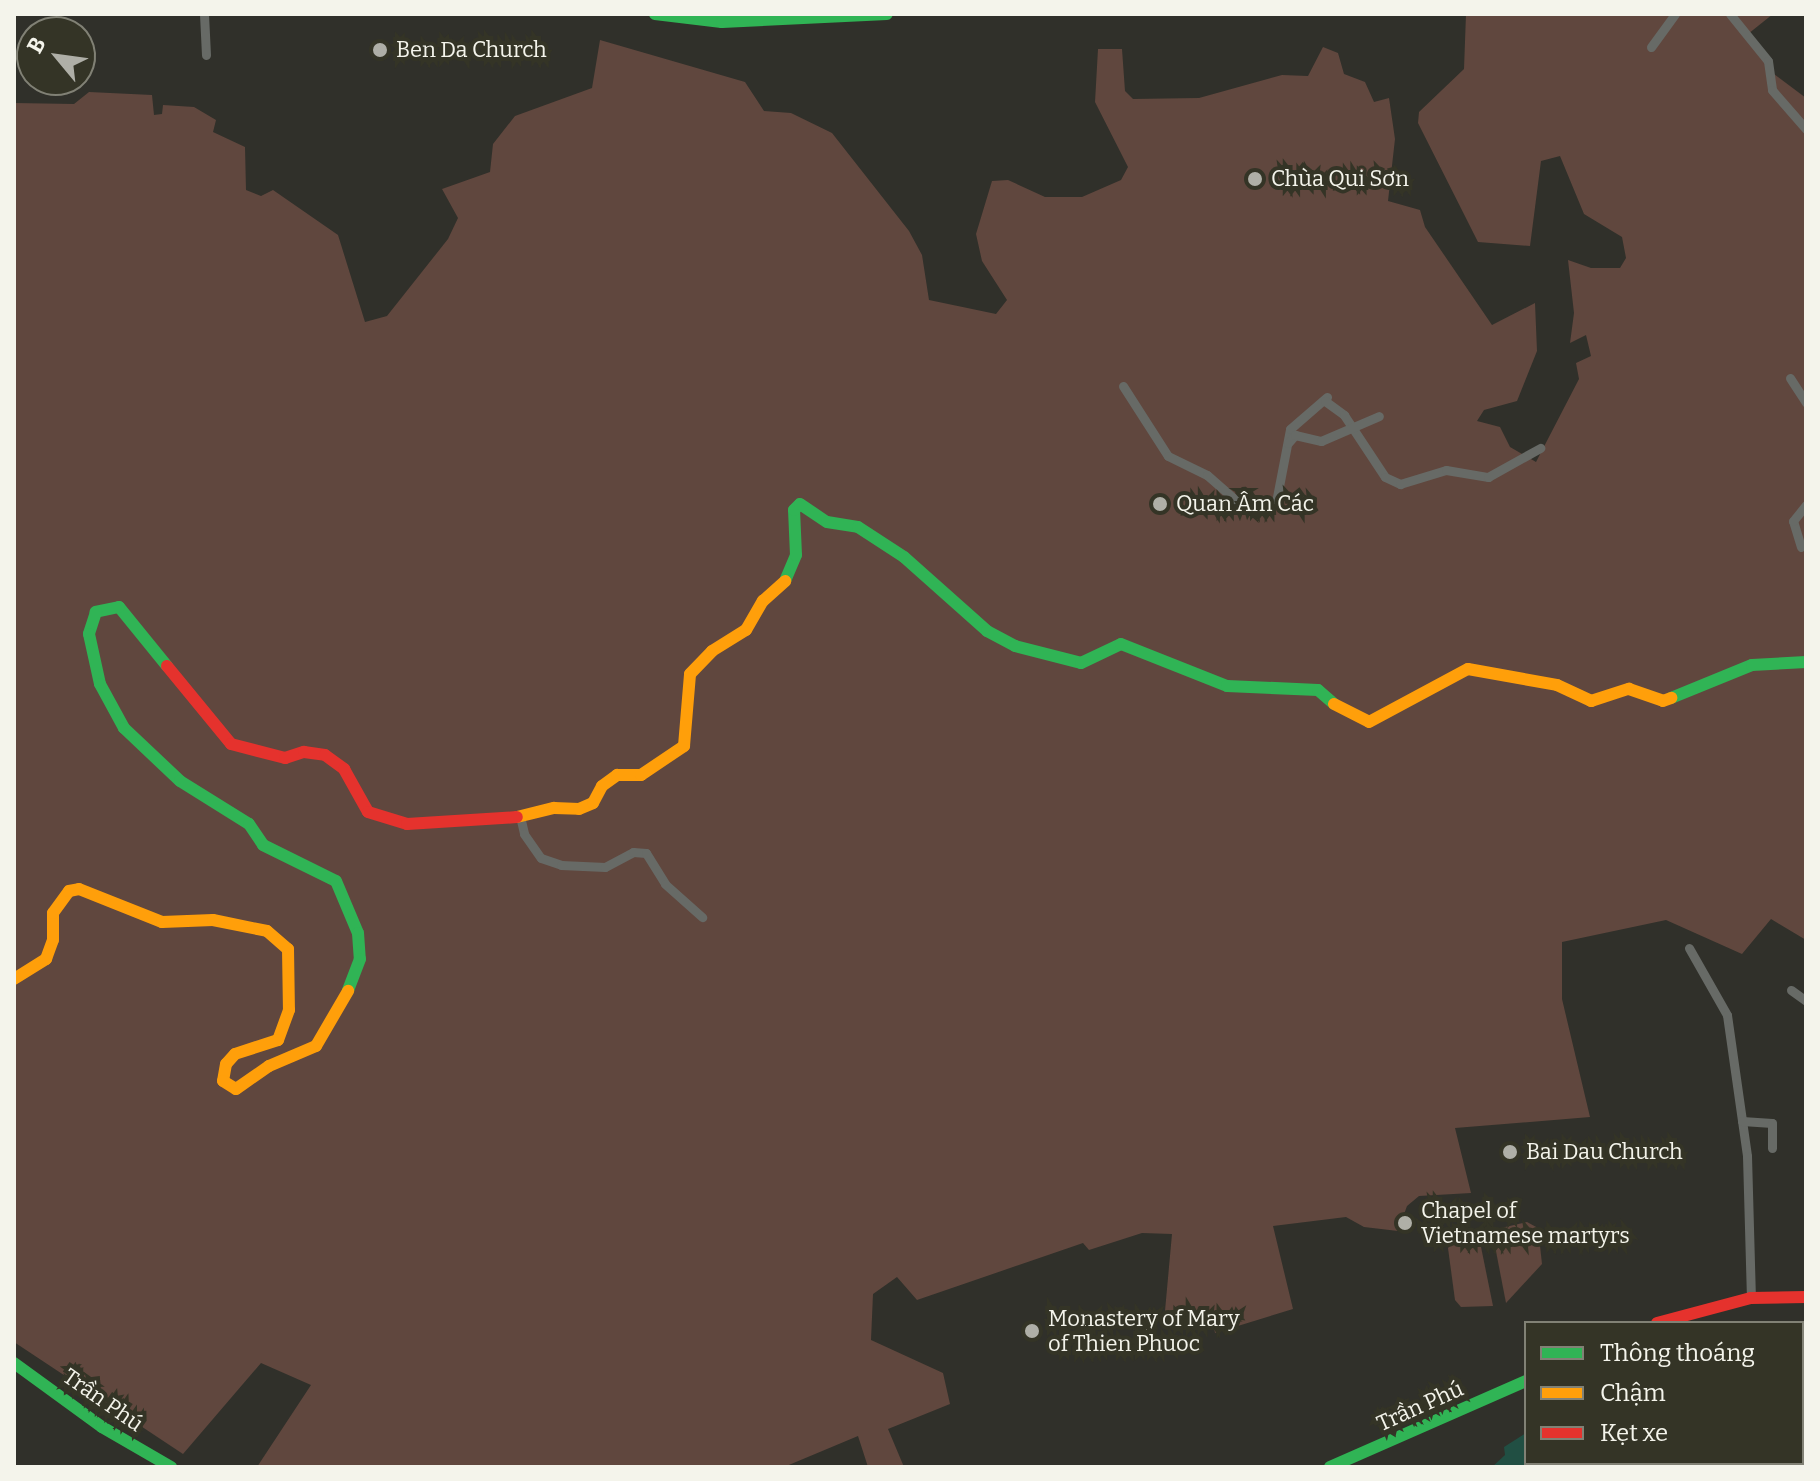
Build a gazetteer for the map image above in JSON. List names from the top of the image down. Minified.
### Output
{"streets":{"street":["Trần Phú"]},"places":["Ben Da Church","Chùa Qui Sơn","Quan Âm Các","Bai Dau Church","Chapel of Vietnamese martyrs","Monastery of Mary of Thien Phuoc"],"legend":["Thông thoáng","Chậm","Kẹt xe"],"north":"top left"}
